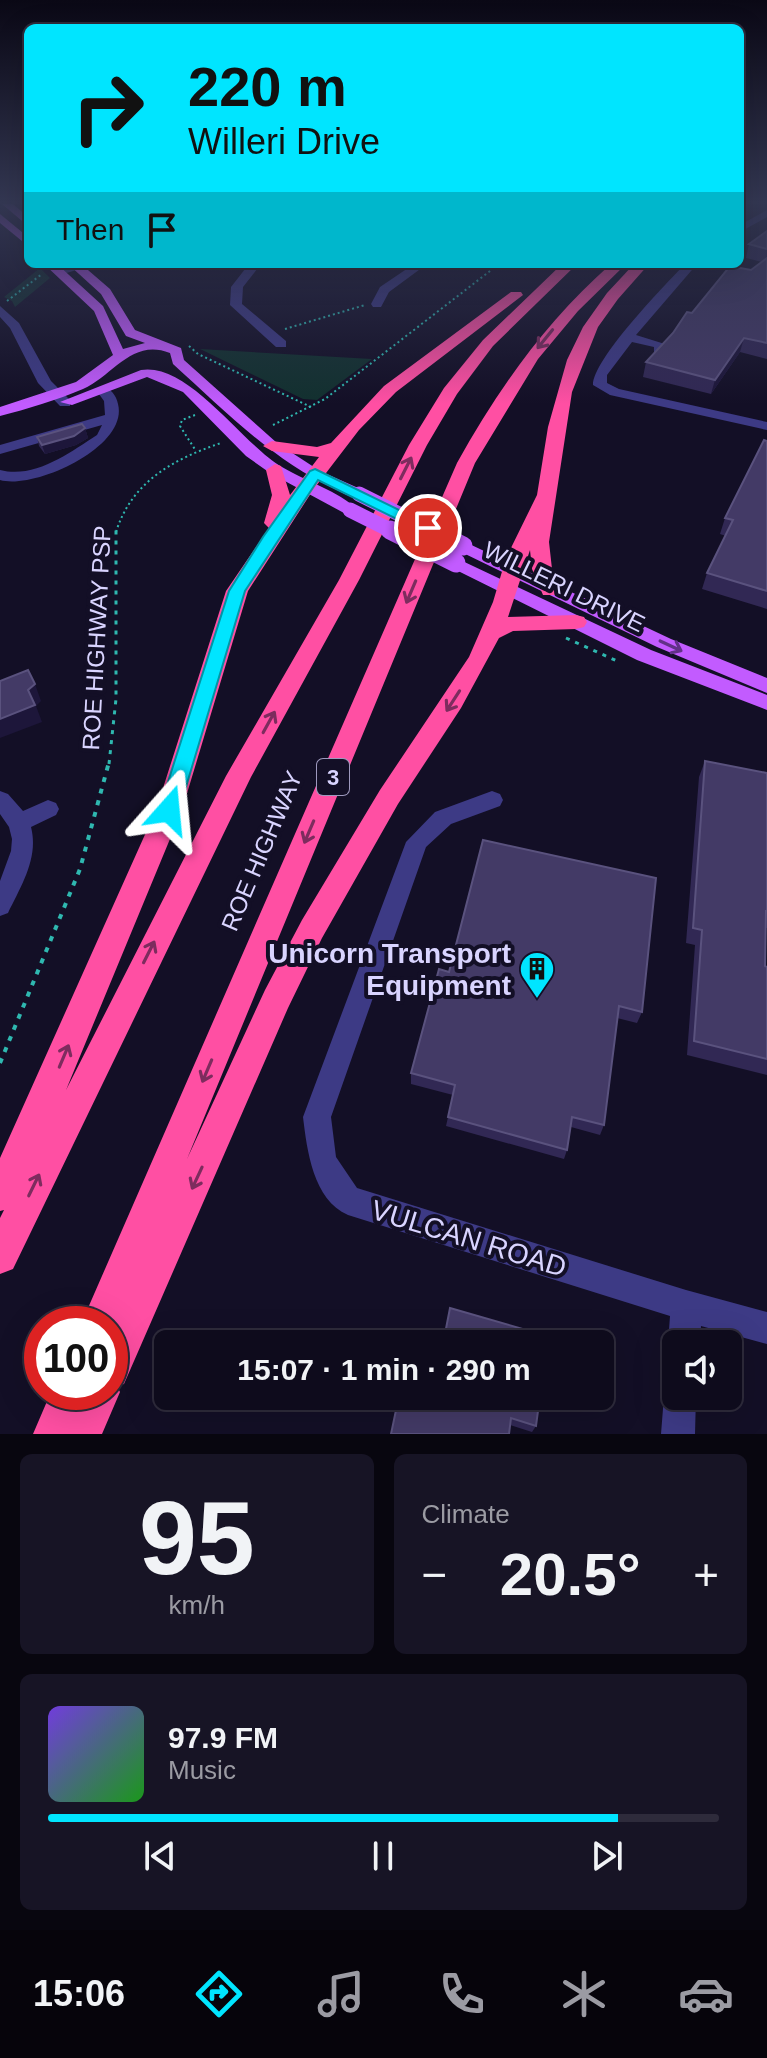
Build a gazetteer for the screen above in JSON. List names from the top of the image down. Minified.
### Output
{"streets":{"highway":["3","ROE HIGHWAY"],"main road":["WILLERI DRIVE"],"street":["VULCAN ROAD"],"path":["ROE HIGHWAY PSP"]},"places":{"building":["Unicorn Transport Equipment"]},"page":{"turn":["220 m","Willeri Drive"],"then":"Then","limit":"100","trip":"15:07 · 1 min · 290 m","tile":[["95","km/h"],"Climate"],"heat":["−","20.5°","+"],"song":["97.9 FM","Music"],"tabs":"15:06"}}
